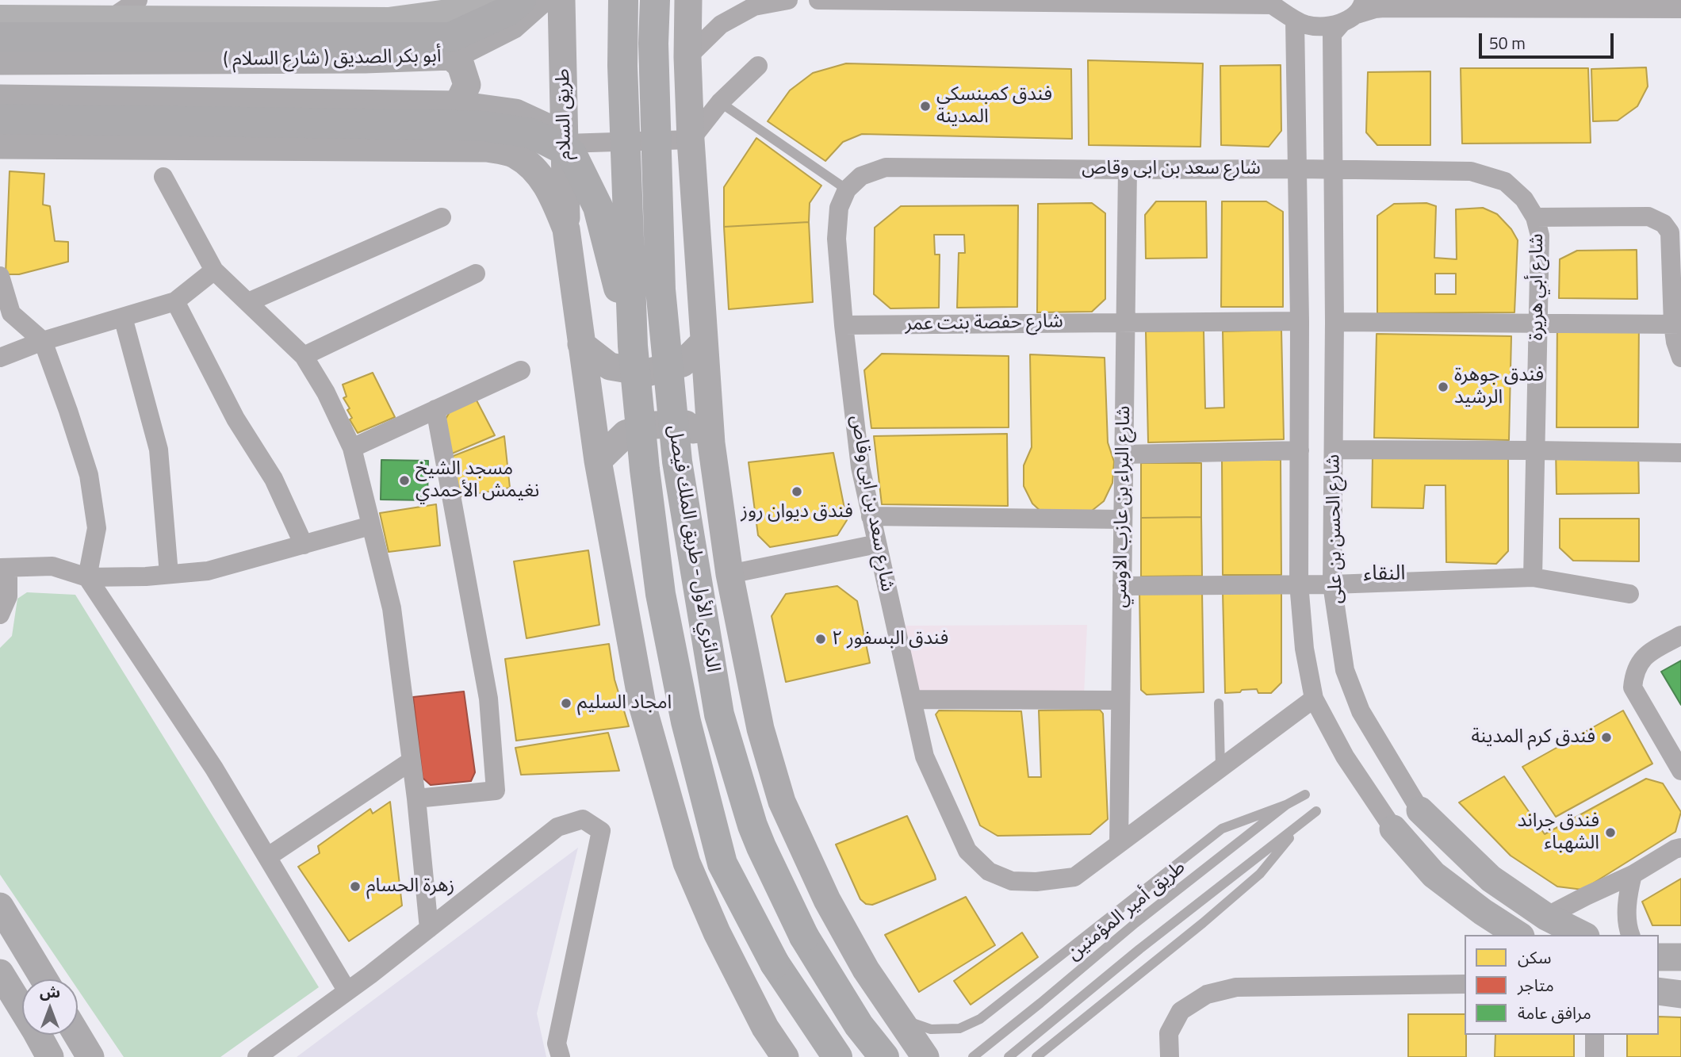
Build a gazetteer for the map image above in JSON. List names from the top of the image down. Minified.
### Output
{"streets":{"highway":["( شارع السلام ) أبو بكر الصديق","الدائري الأول - طريق الملك فيصل"],"main road":["طريق السلام","شارع الحسن بن على"],"street":["شارع سعد بن ابى وقاص","شارع أبي هريرة","شارع حفصة بنت عمر","شارع البراء بن عازب الاوسي"],"lane":["طريق أمير المؤمنين"]},"crossings":[["شارع سعد بن ابى وقاص","شارع أبي هريرة"],["شارع سعد بن ابى وقاص","شارع حفصة بنت عمر"],["شارع سعد بن ابى وقاص","شارع البراء بن عازب الاوسي"],["شارع سعد بن ابى وقاص","شارع الحسن بن على"],["شارع سعد بن ابى وقاص","الدائري الأول - طريق الملك فيصل"],["شارع أبي هريرة","شارع الحسن بن على"],["شارع حفصة بنت عمر","شارع البراء بن عازب الاوسي"],["شارع حفصة بنت عمر","شارع الحسن بن على"]],"districts":["النقاء"],"places":["فندق كمبنسكي المدينة","فندق جوهرة الرشيد","مسجد الشيخ نغيمش الأحمدي","فندق ديوان روز","فندق البسفور ٢","امجاد السلیم","فندق كرم المدينة","فندق جراند الشهباء","زهرة الحسام"],"legend":["سكن","متاجر","مرافق عامة"],"scale_bar":"50 m","north":"top"}
